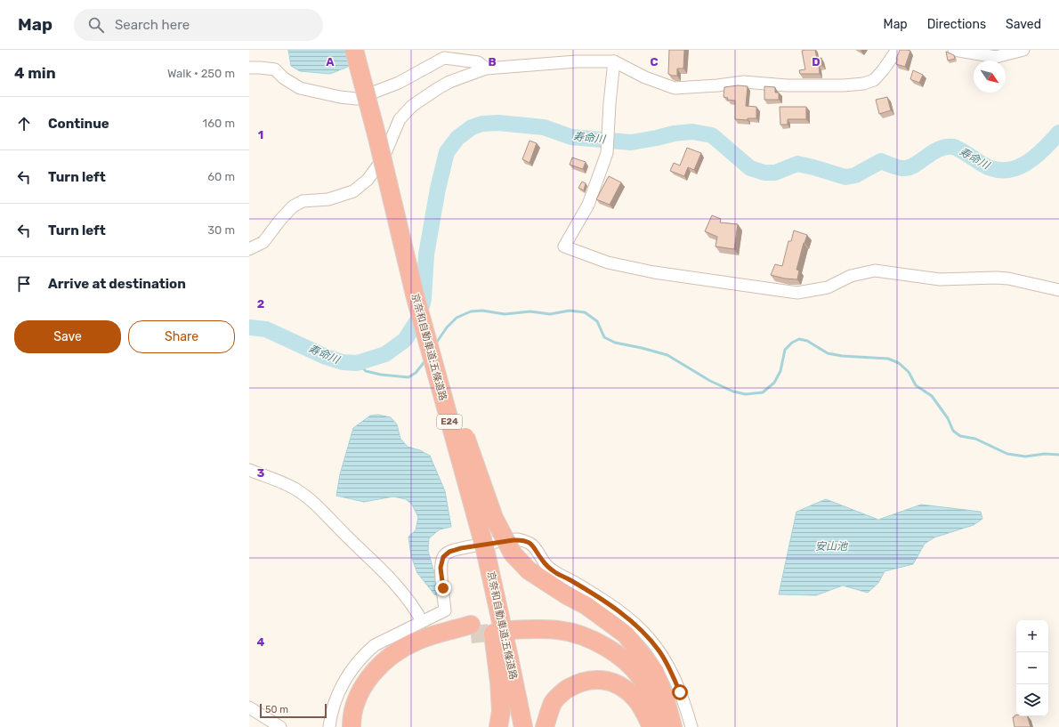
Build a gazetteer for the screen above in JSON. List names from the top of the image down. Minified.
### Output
{"streets":{"highway":["京奈和自動車道;五條道路","E24"]},"water":["寿命川","安山池"],"scale_bar":"50 m","north":"bottom right","page":{"header":"Map","search":"Search here","nav":["Map","Directions","Saved"],"heading":["4 min","Walk · 250 m"],"list":[["Continue","160 m"],["Turn left","60 m"],["Turn left","30 m"],"Arrive at destination"],"buttons":["Save","Share"],"map_buttons":["+","−"],"scale":"50 m"},"grid":{"columns":["A","B","C","D"],"rows":["1","2","3","4"]}}
